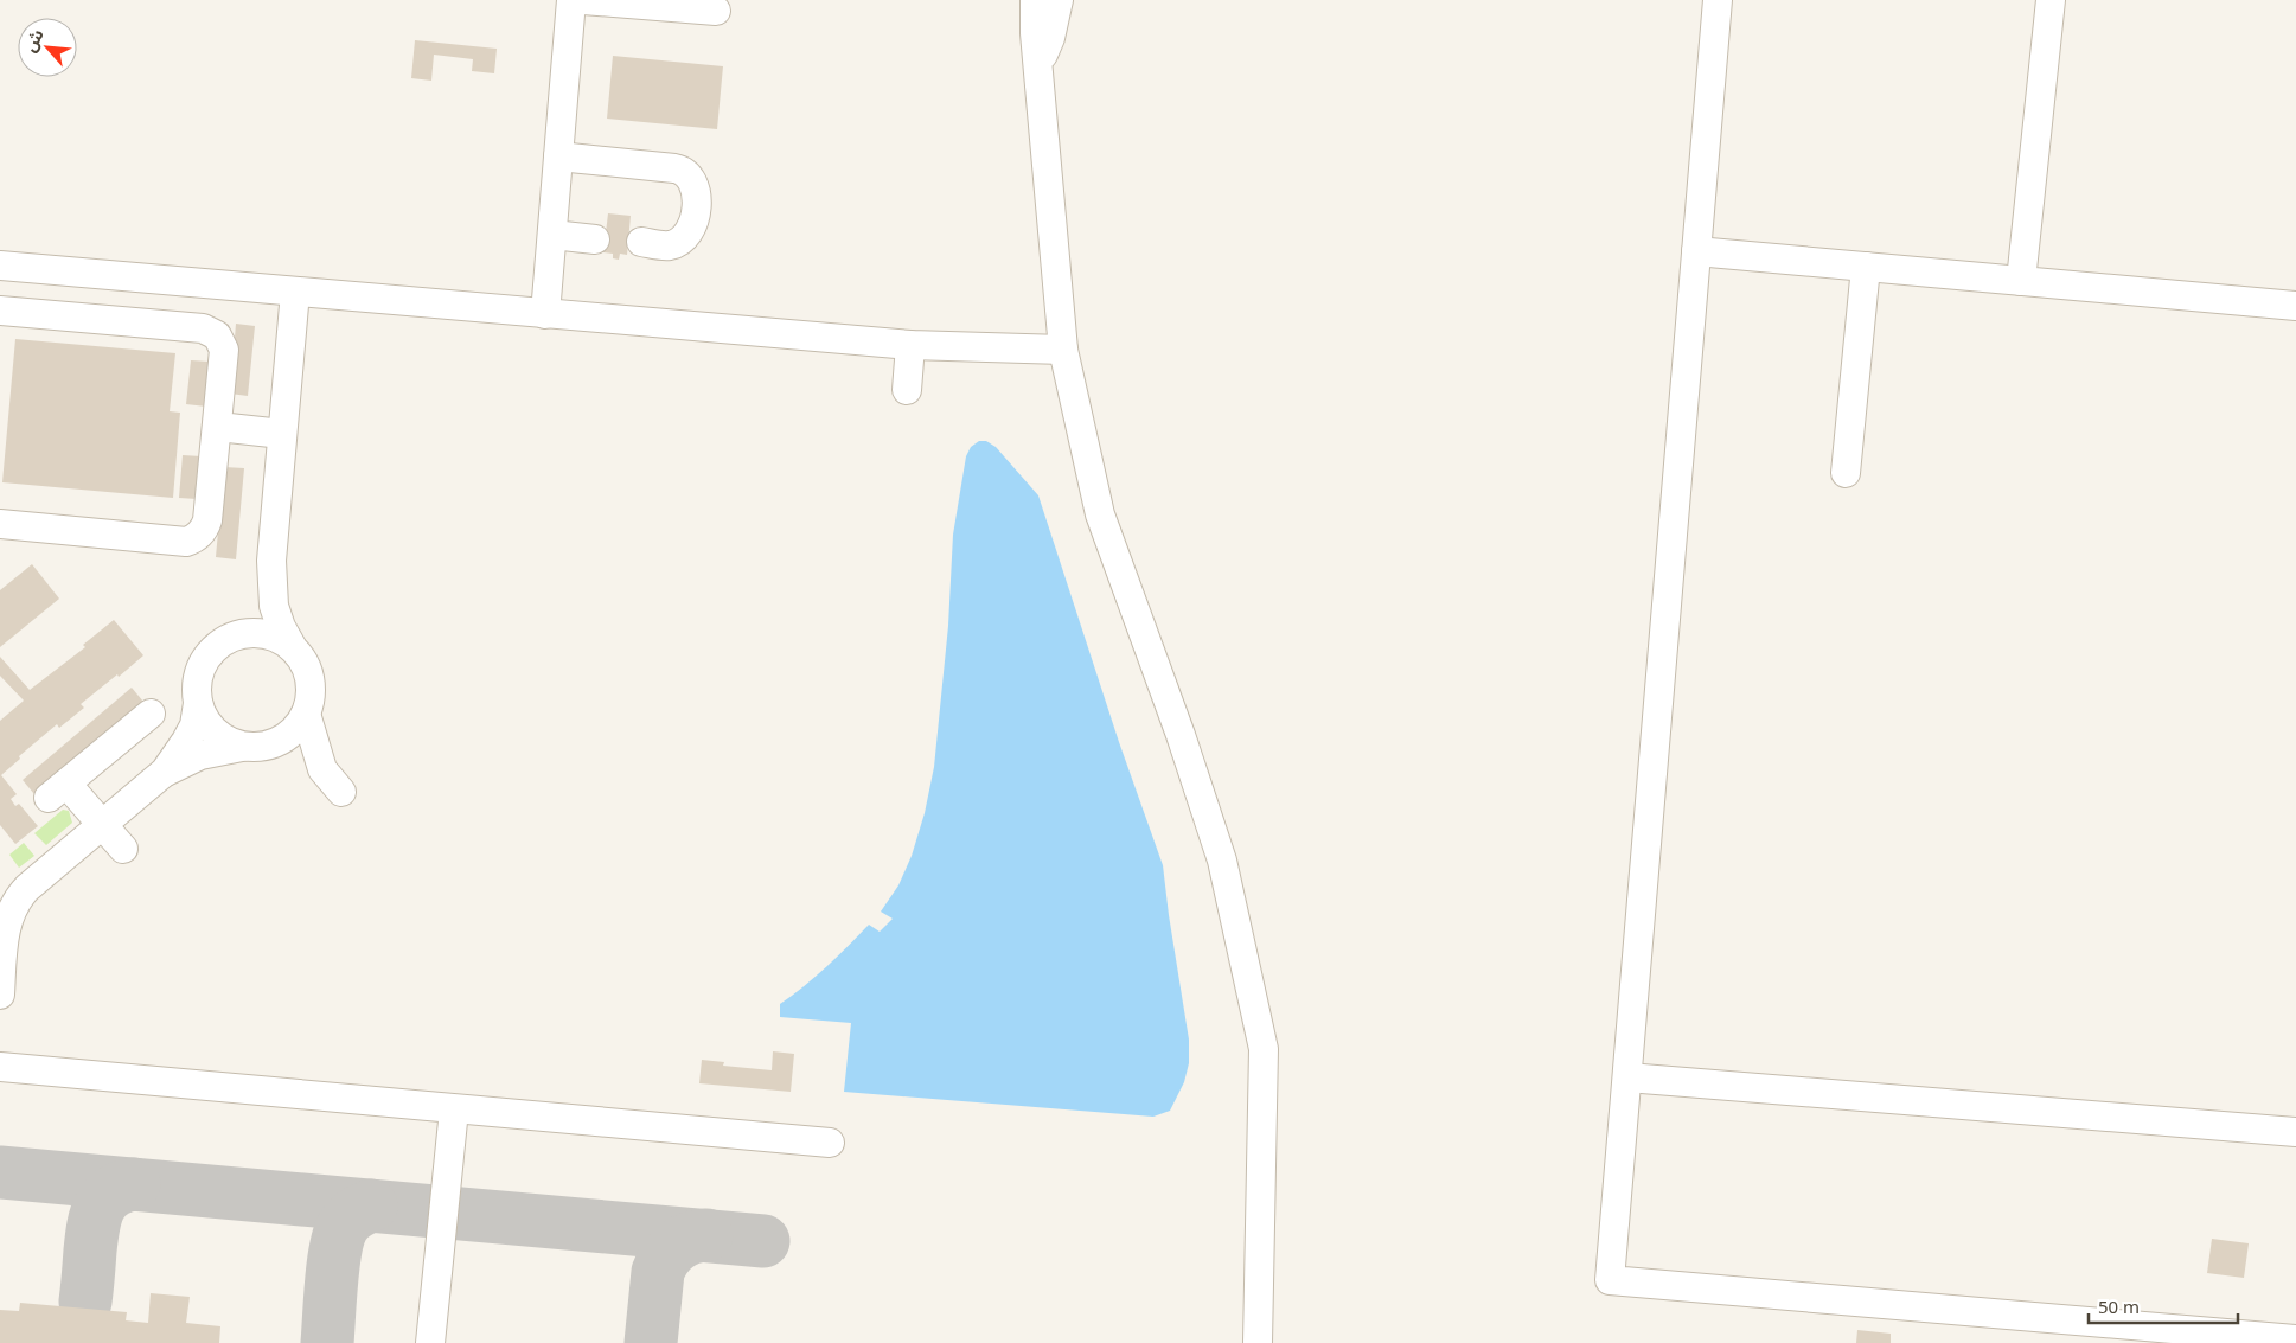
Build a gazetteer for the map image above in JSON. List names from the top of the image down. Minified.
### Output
{"scale_bar":"50 m","north":"top left"}
